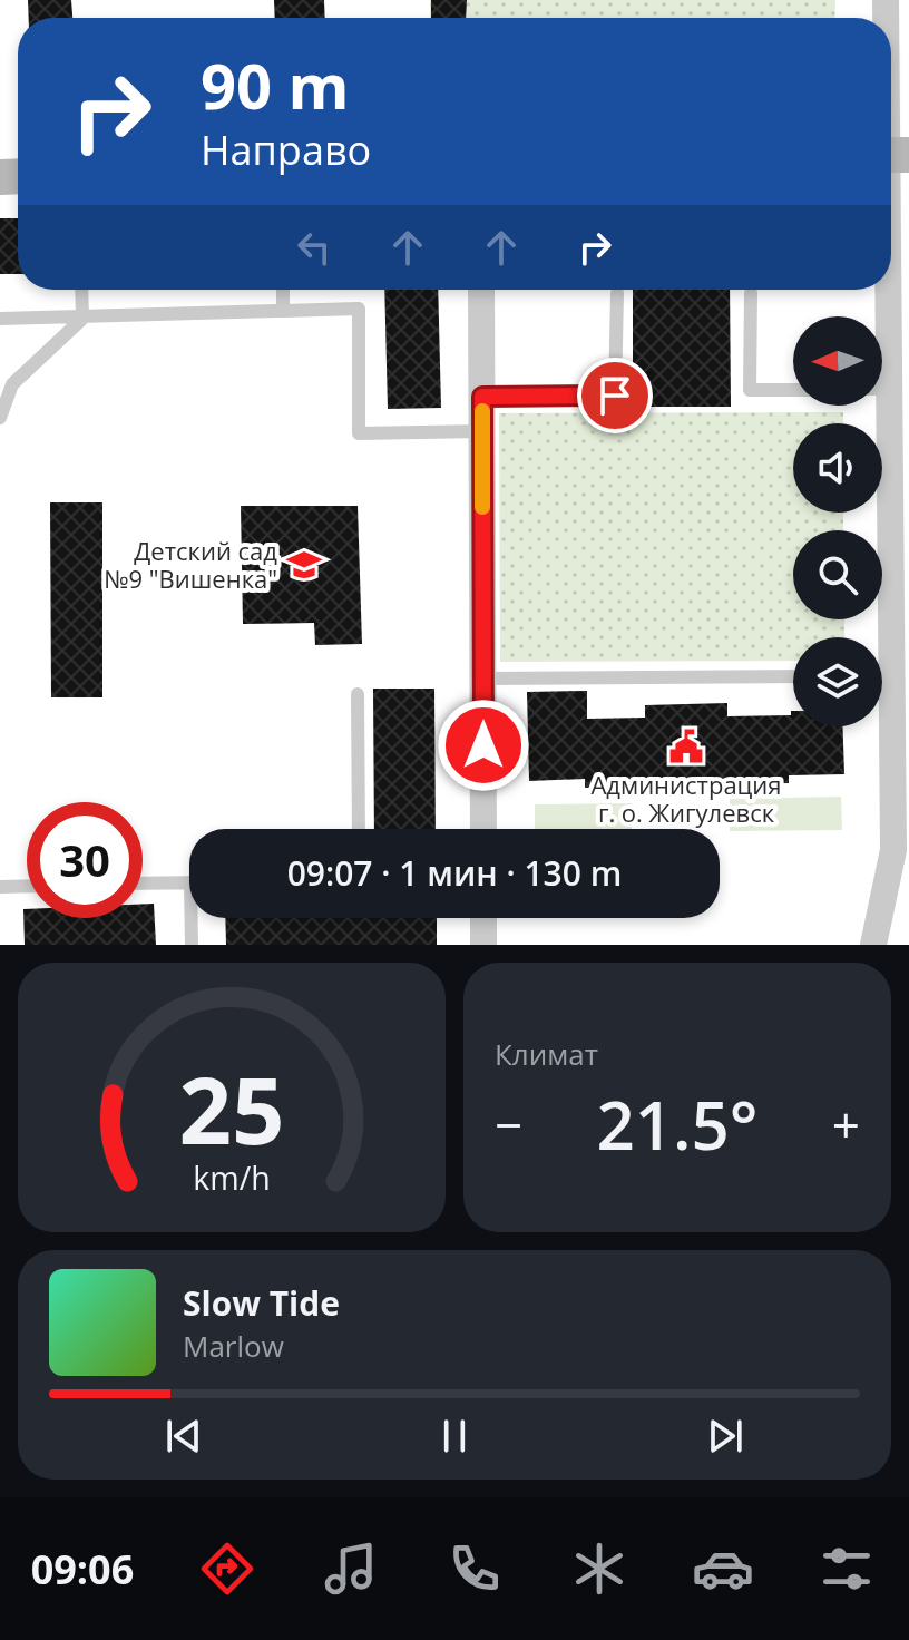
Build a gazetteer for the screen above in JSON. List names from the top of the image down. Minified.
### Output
{"places":{"school or university":["Детский сад №9 \"Вишенка\""],"public building":["Администрация г. о. Жигулевск"]},"north":"left","page":{"turn":["90 m","Направо"],"limit":"30","trip":"09:07 · 1 мин · 130 m","tile":"Климат","heat":["−","21.5°","+"],"song":["Slow Tide","Marlow"],"tabs":"09:06","gauge":["25","km/h"]}}
